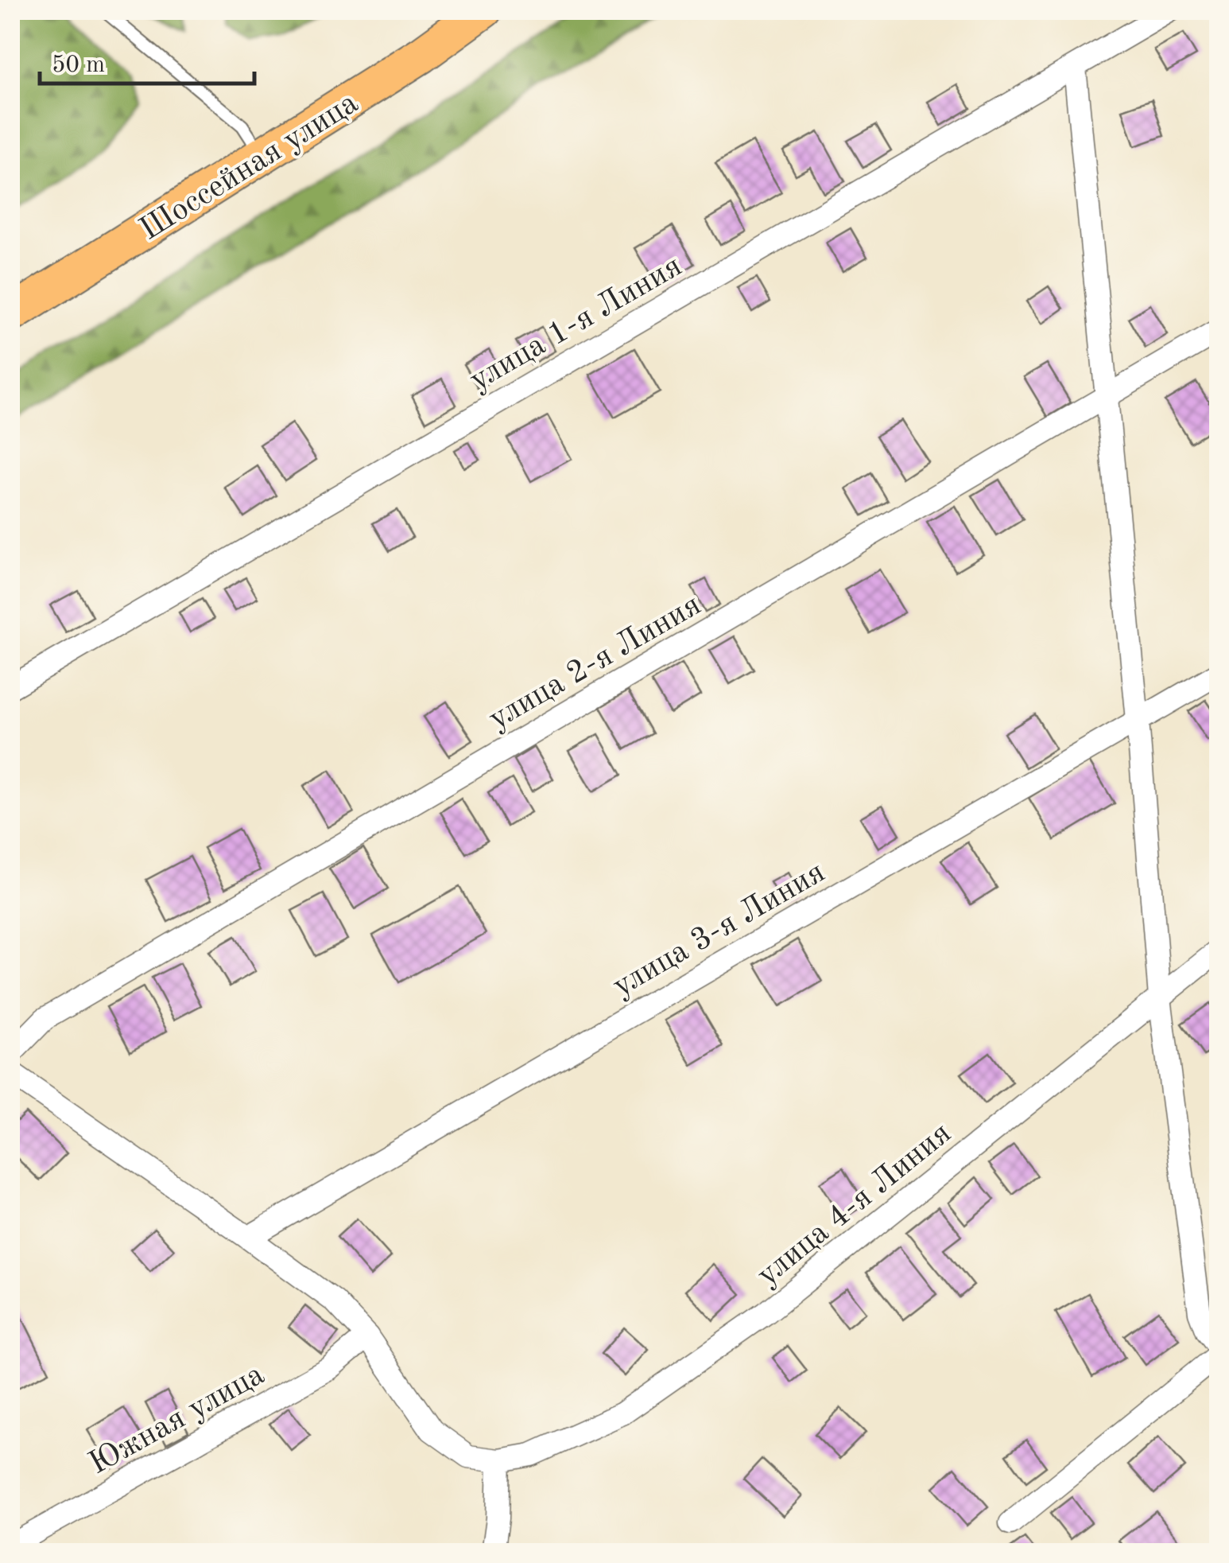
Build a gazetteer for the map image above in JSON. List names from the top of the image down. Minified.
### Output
{"streets":{"main road":["Шоссейная улица"],"street":["улица 1-я Линия","улица 2-я Линия","улица 3-я Линия","улица 4-я Линия","Южная улица"]},"scale_bar":"50 m"}
